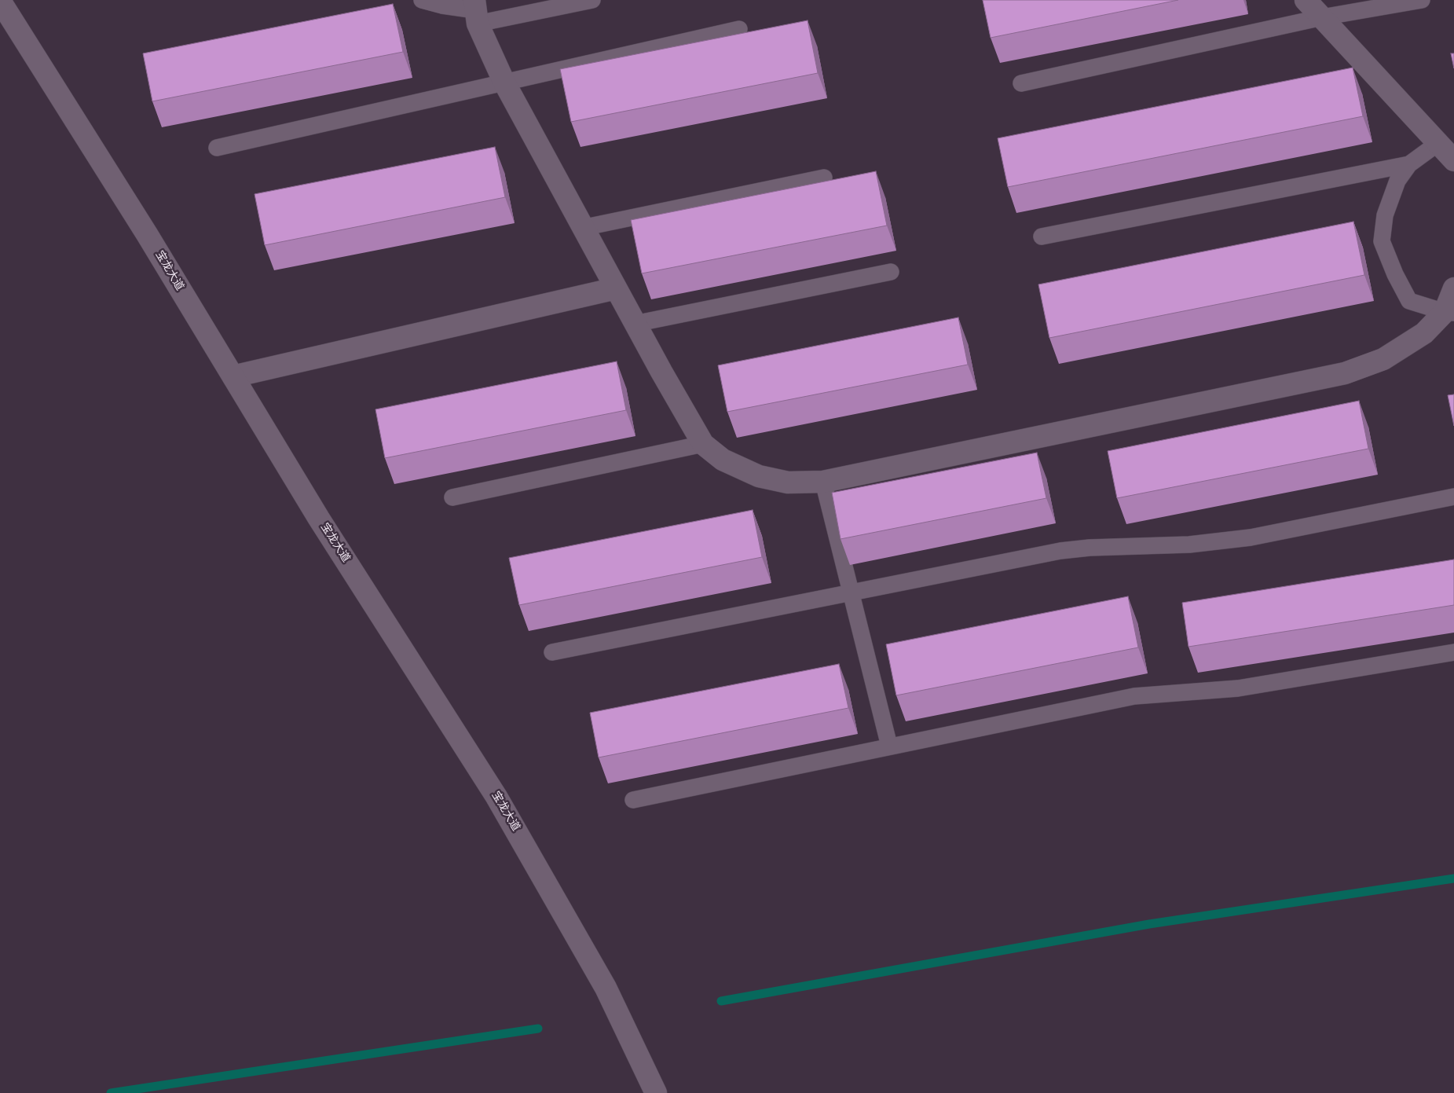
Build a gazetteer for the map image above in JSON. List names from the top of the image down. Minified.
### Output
{"streets":{"street":["宝龙大道"]}}
